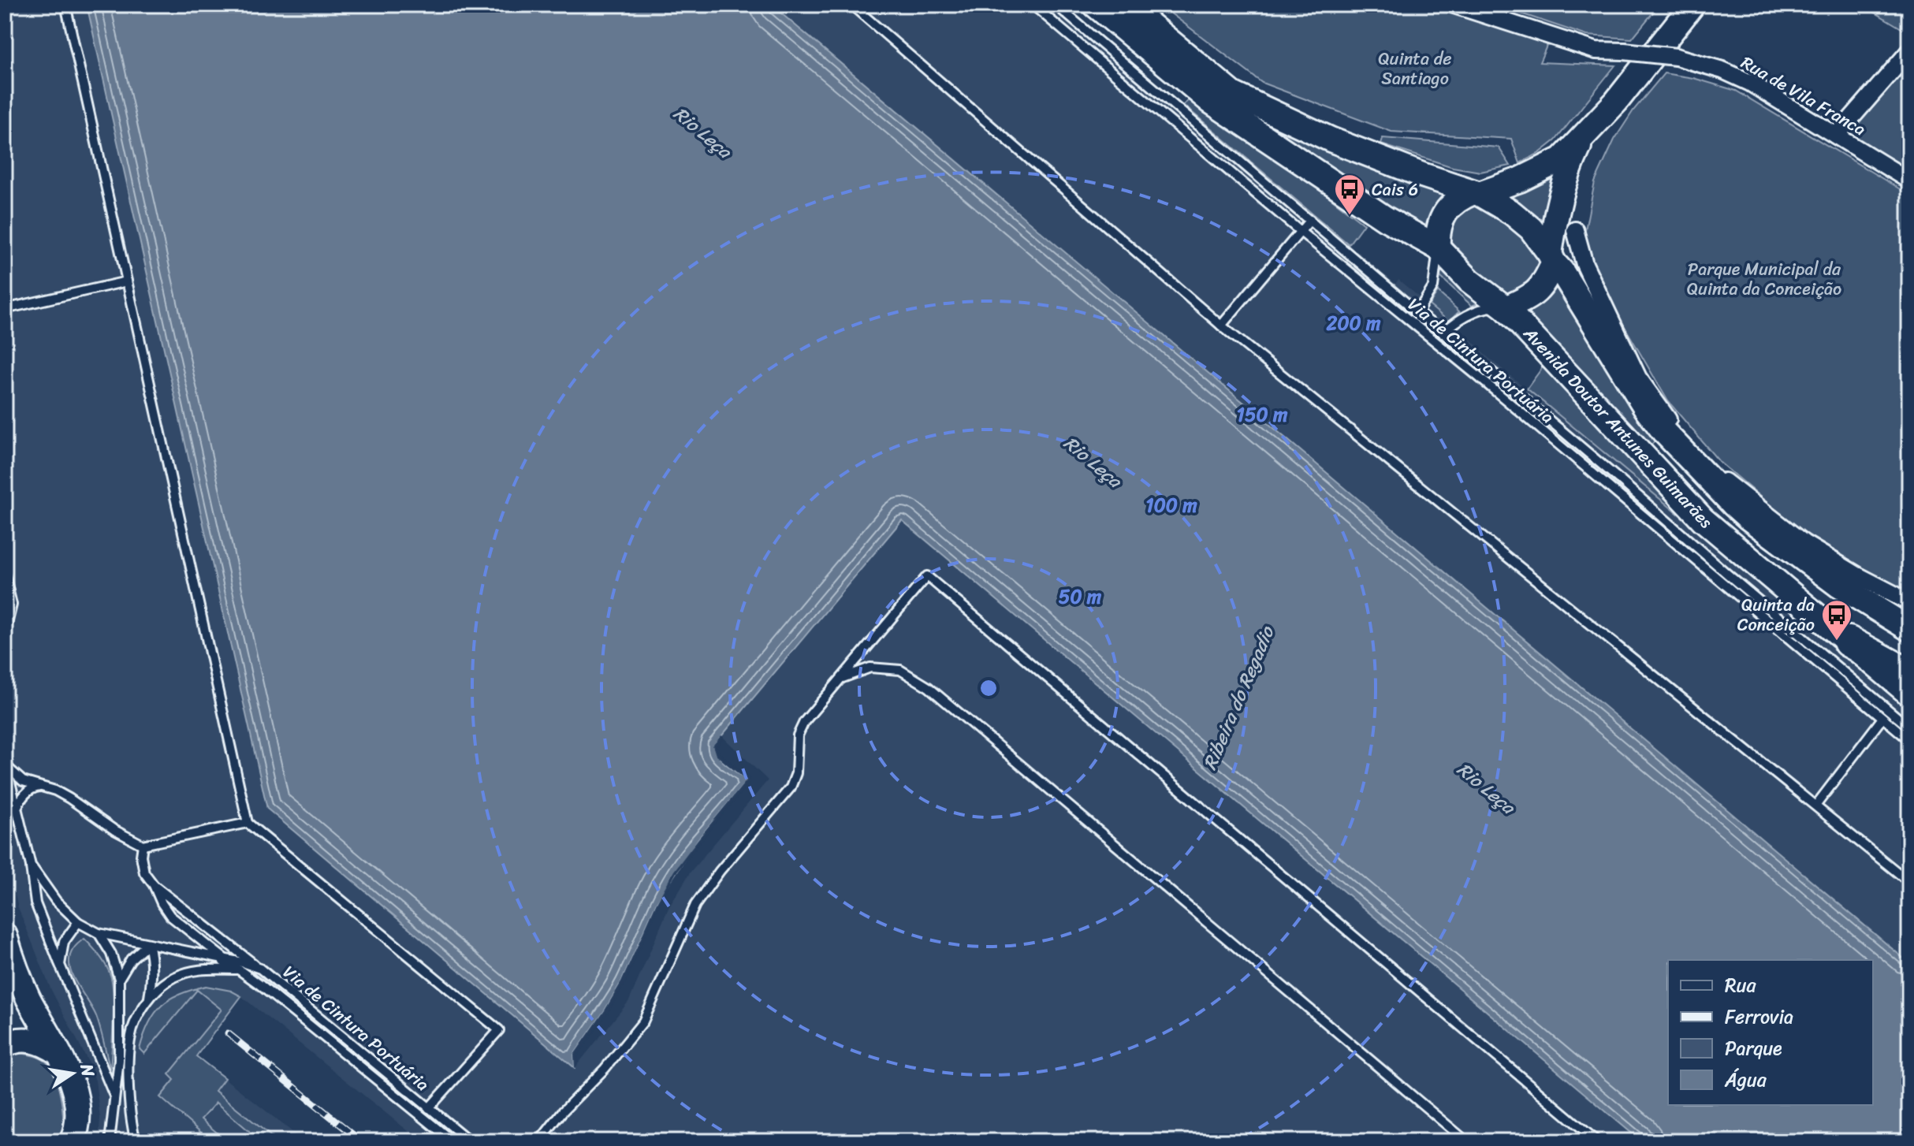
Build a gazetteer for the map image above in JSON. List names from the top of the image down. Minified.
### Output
{"streets":{"main road":["Avenida Doutor Antunes Guimarães"],"street":["Rua de Vila Franca"],"lane":["Via de Cintura Portuária"]},"water":["Rio Leça","Ribeira do Regadio"],"parks":["Quinta de Santiago","Parque Municipal da Quinta da Conceição"],"places":{"bus stop":["Cais 6","Quinta da Conceição"]},"legend":["Rua","Ferrovia","Parque","Água"],"north":"right","rings":["200 m","150 m","100 m","50 m"]}
